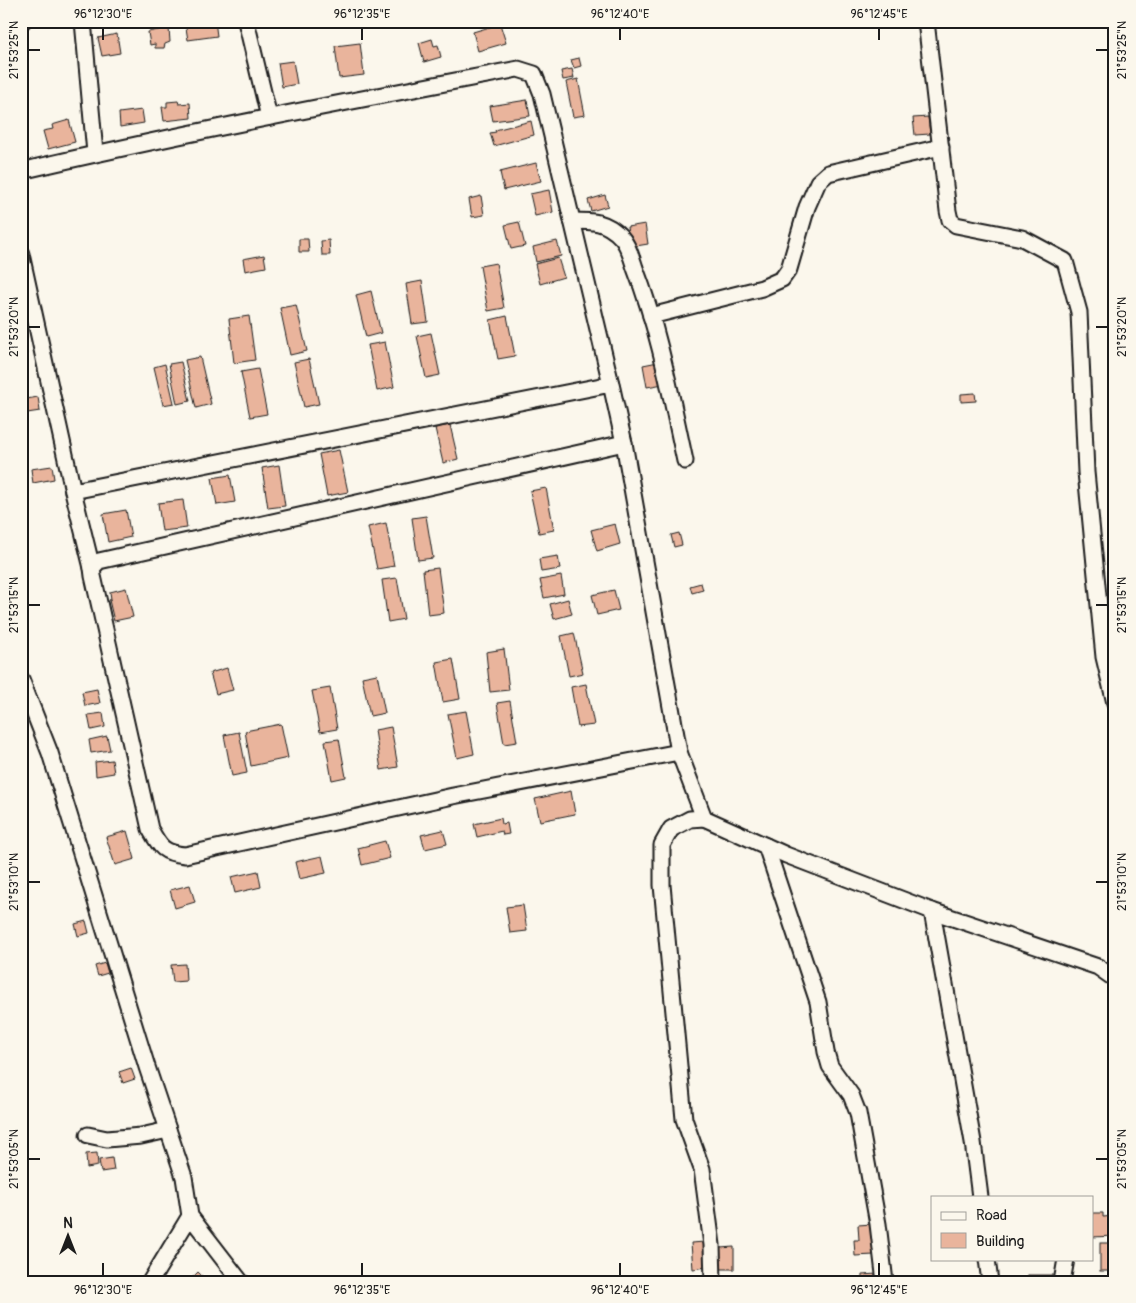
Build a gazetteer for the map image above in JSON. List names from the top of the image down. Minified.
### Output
{"legend":["Road","Building"],"north":"top","coordinates":["96°12'30\"E","96°12'35\"E","96°12'40\"E","96°12'45\"E","21°53'25\"N","21°53'20\"N","21°53'15\"N","21°53'10\"N","21°53'05\"N"]}
